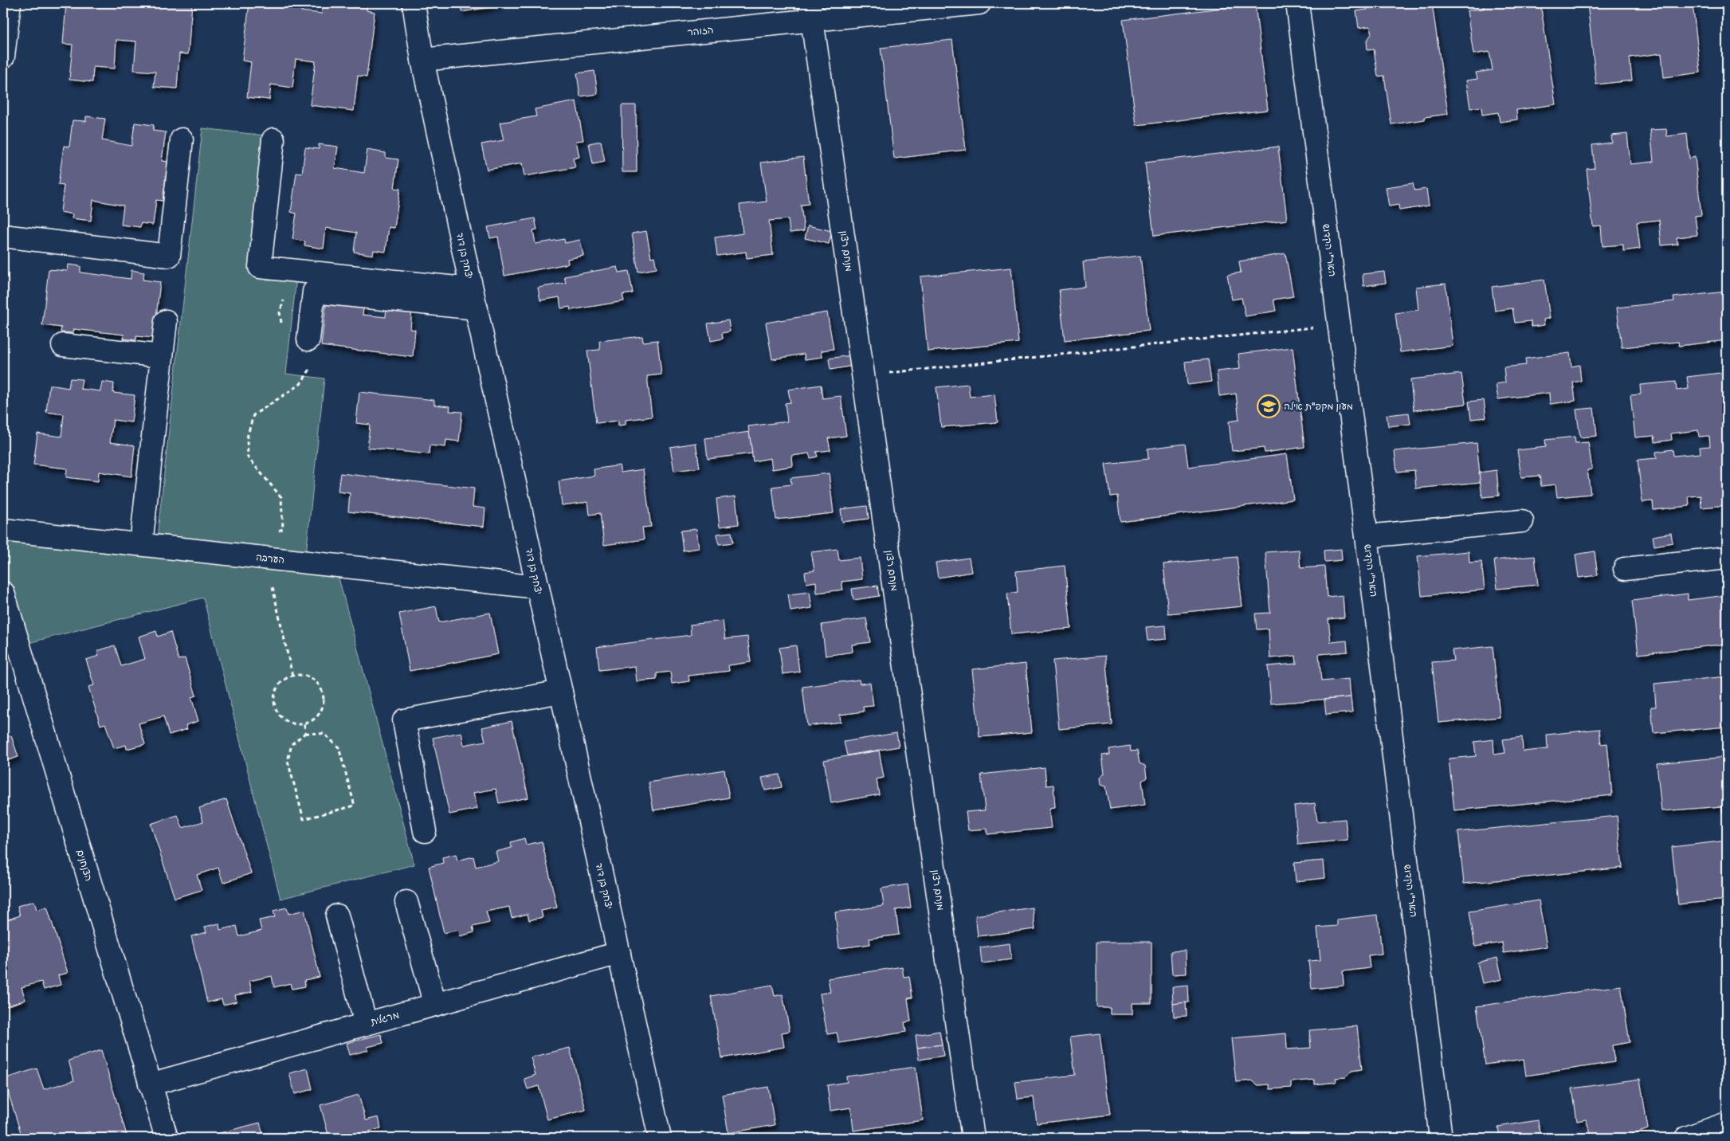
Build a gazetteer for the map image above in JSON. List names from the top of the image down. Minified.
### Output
{"streets":{"street":["הזוהר","האר\"י הקדוש","מנחם רצון","יצחק בן דוד","הערבה","הצנחנים","מרגלית"]},"crossings":[["הזוהר","מנחם רצון"],["הזוהר","יצחק בן דוד"],["יצחק בן דוד","הערבה"],["יצחק בן דוד","מרגלית"],["הצנחנים","מרגלית"]],"places":{"school or university":["מעון מקפ\"ת אילה"]}}
